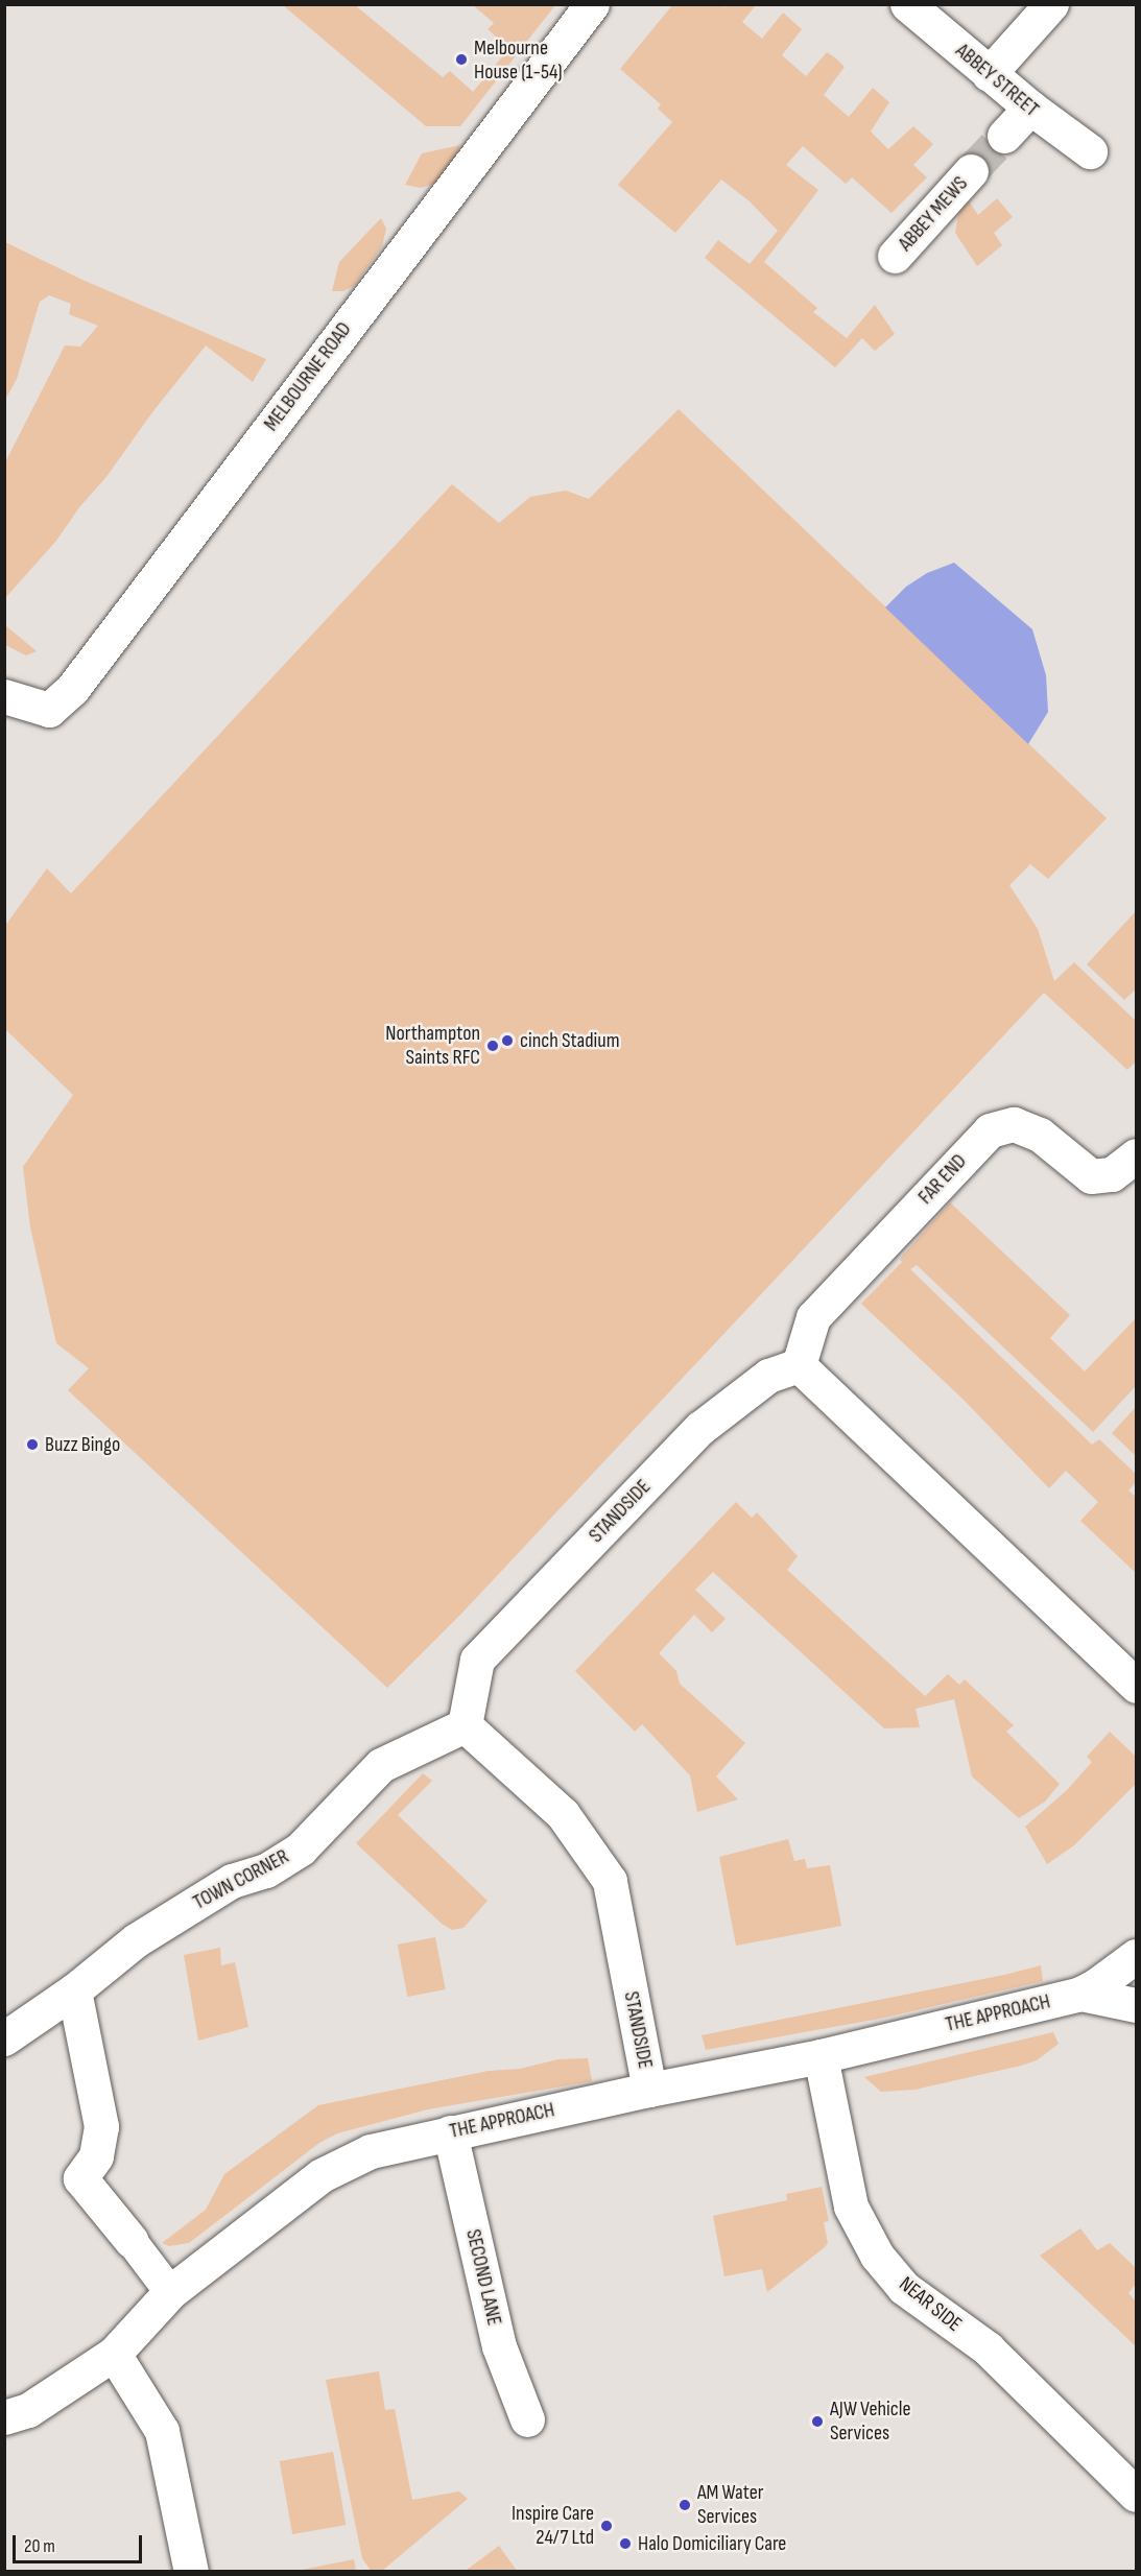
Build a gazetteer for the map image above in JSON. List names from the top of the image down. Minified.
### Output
{"streets":{"street":["ABBEY STREET","ABBEY MEWS","MELBOURNE ROAD","FAR END","STANDSIDE","TOWN CORNER","THE APPROACH","SECOND LANE","NEAR SIDE"]},"crossings":[["FAR END","STANDSIDE"],["STANDSIDE","TOWN CORNER"],["STANDSIDE","THE APPROACH"],["THE APPROACH","SECOND LANE"],["THE APPROACH","NEAR SIDE"]],"places":["Melbourne House (1-54)","cinch Stadium","Northampton Saints RFC","Buzz Bingo","AJW Vehicle Services","AM Water Services","Inspire Care 24/7 Ltd","Halo Domiciliary Care"],"scale_bar":"20 m"}
